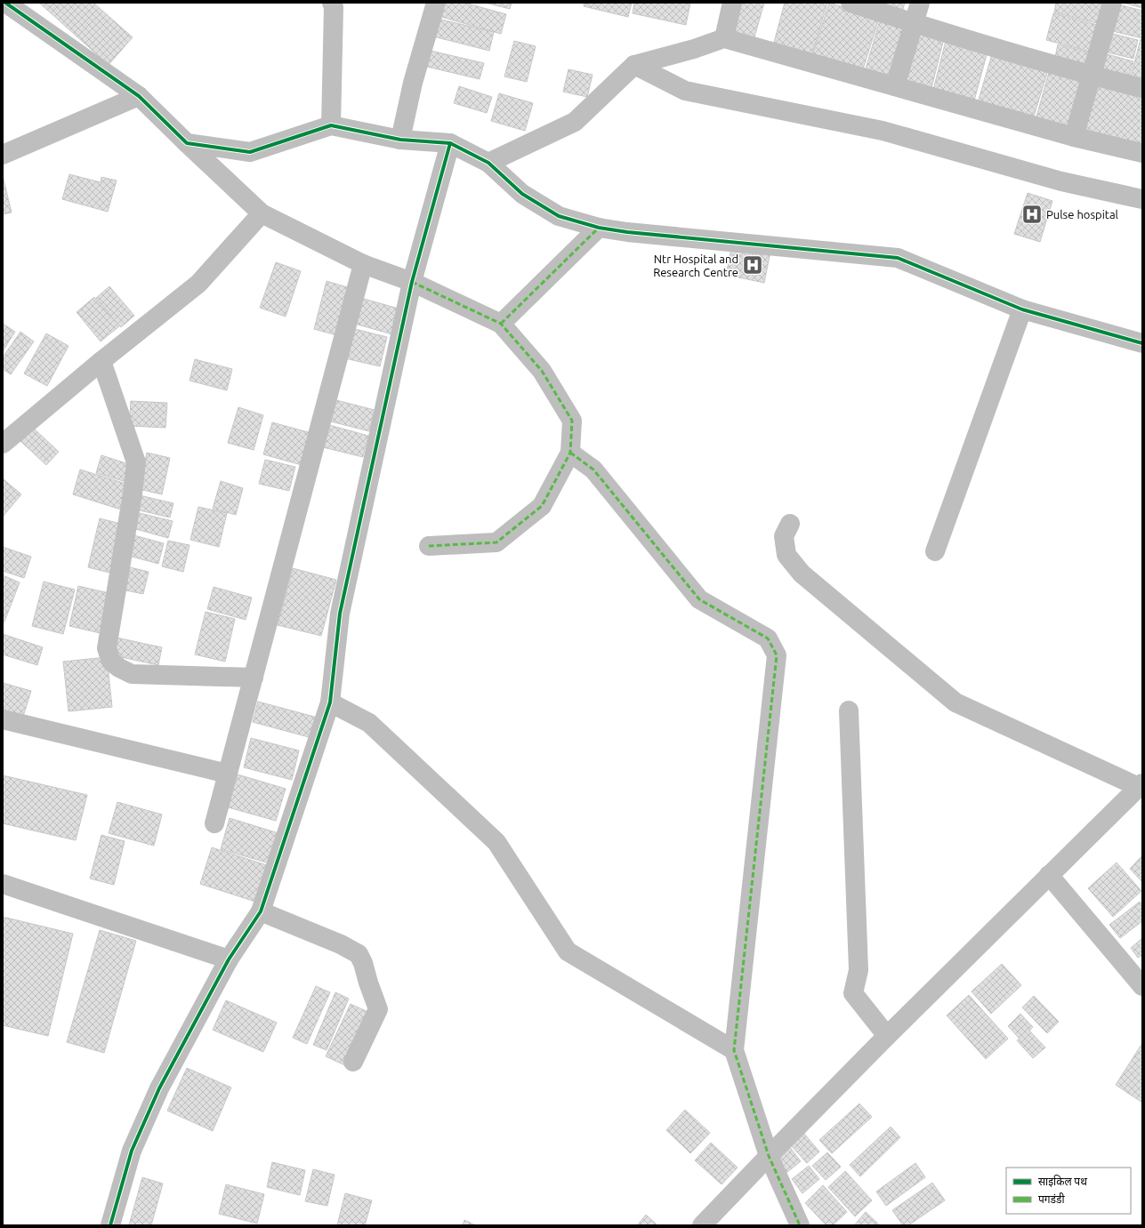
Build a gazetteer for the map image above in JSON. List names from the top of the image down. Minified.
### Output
{"places":{"hospital":["Pulse hospital","Ntr Hospital and Research Centre"]},"legend":["साइकिल पथ","पगडंडी"]}
